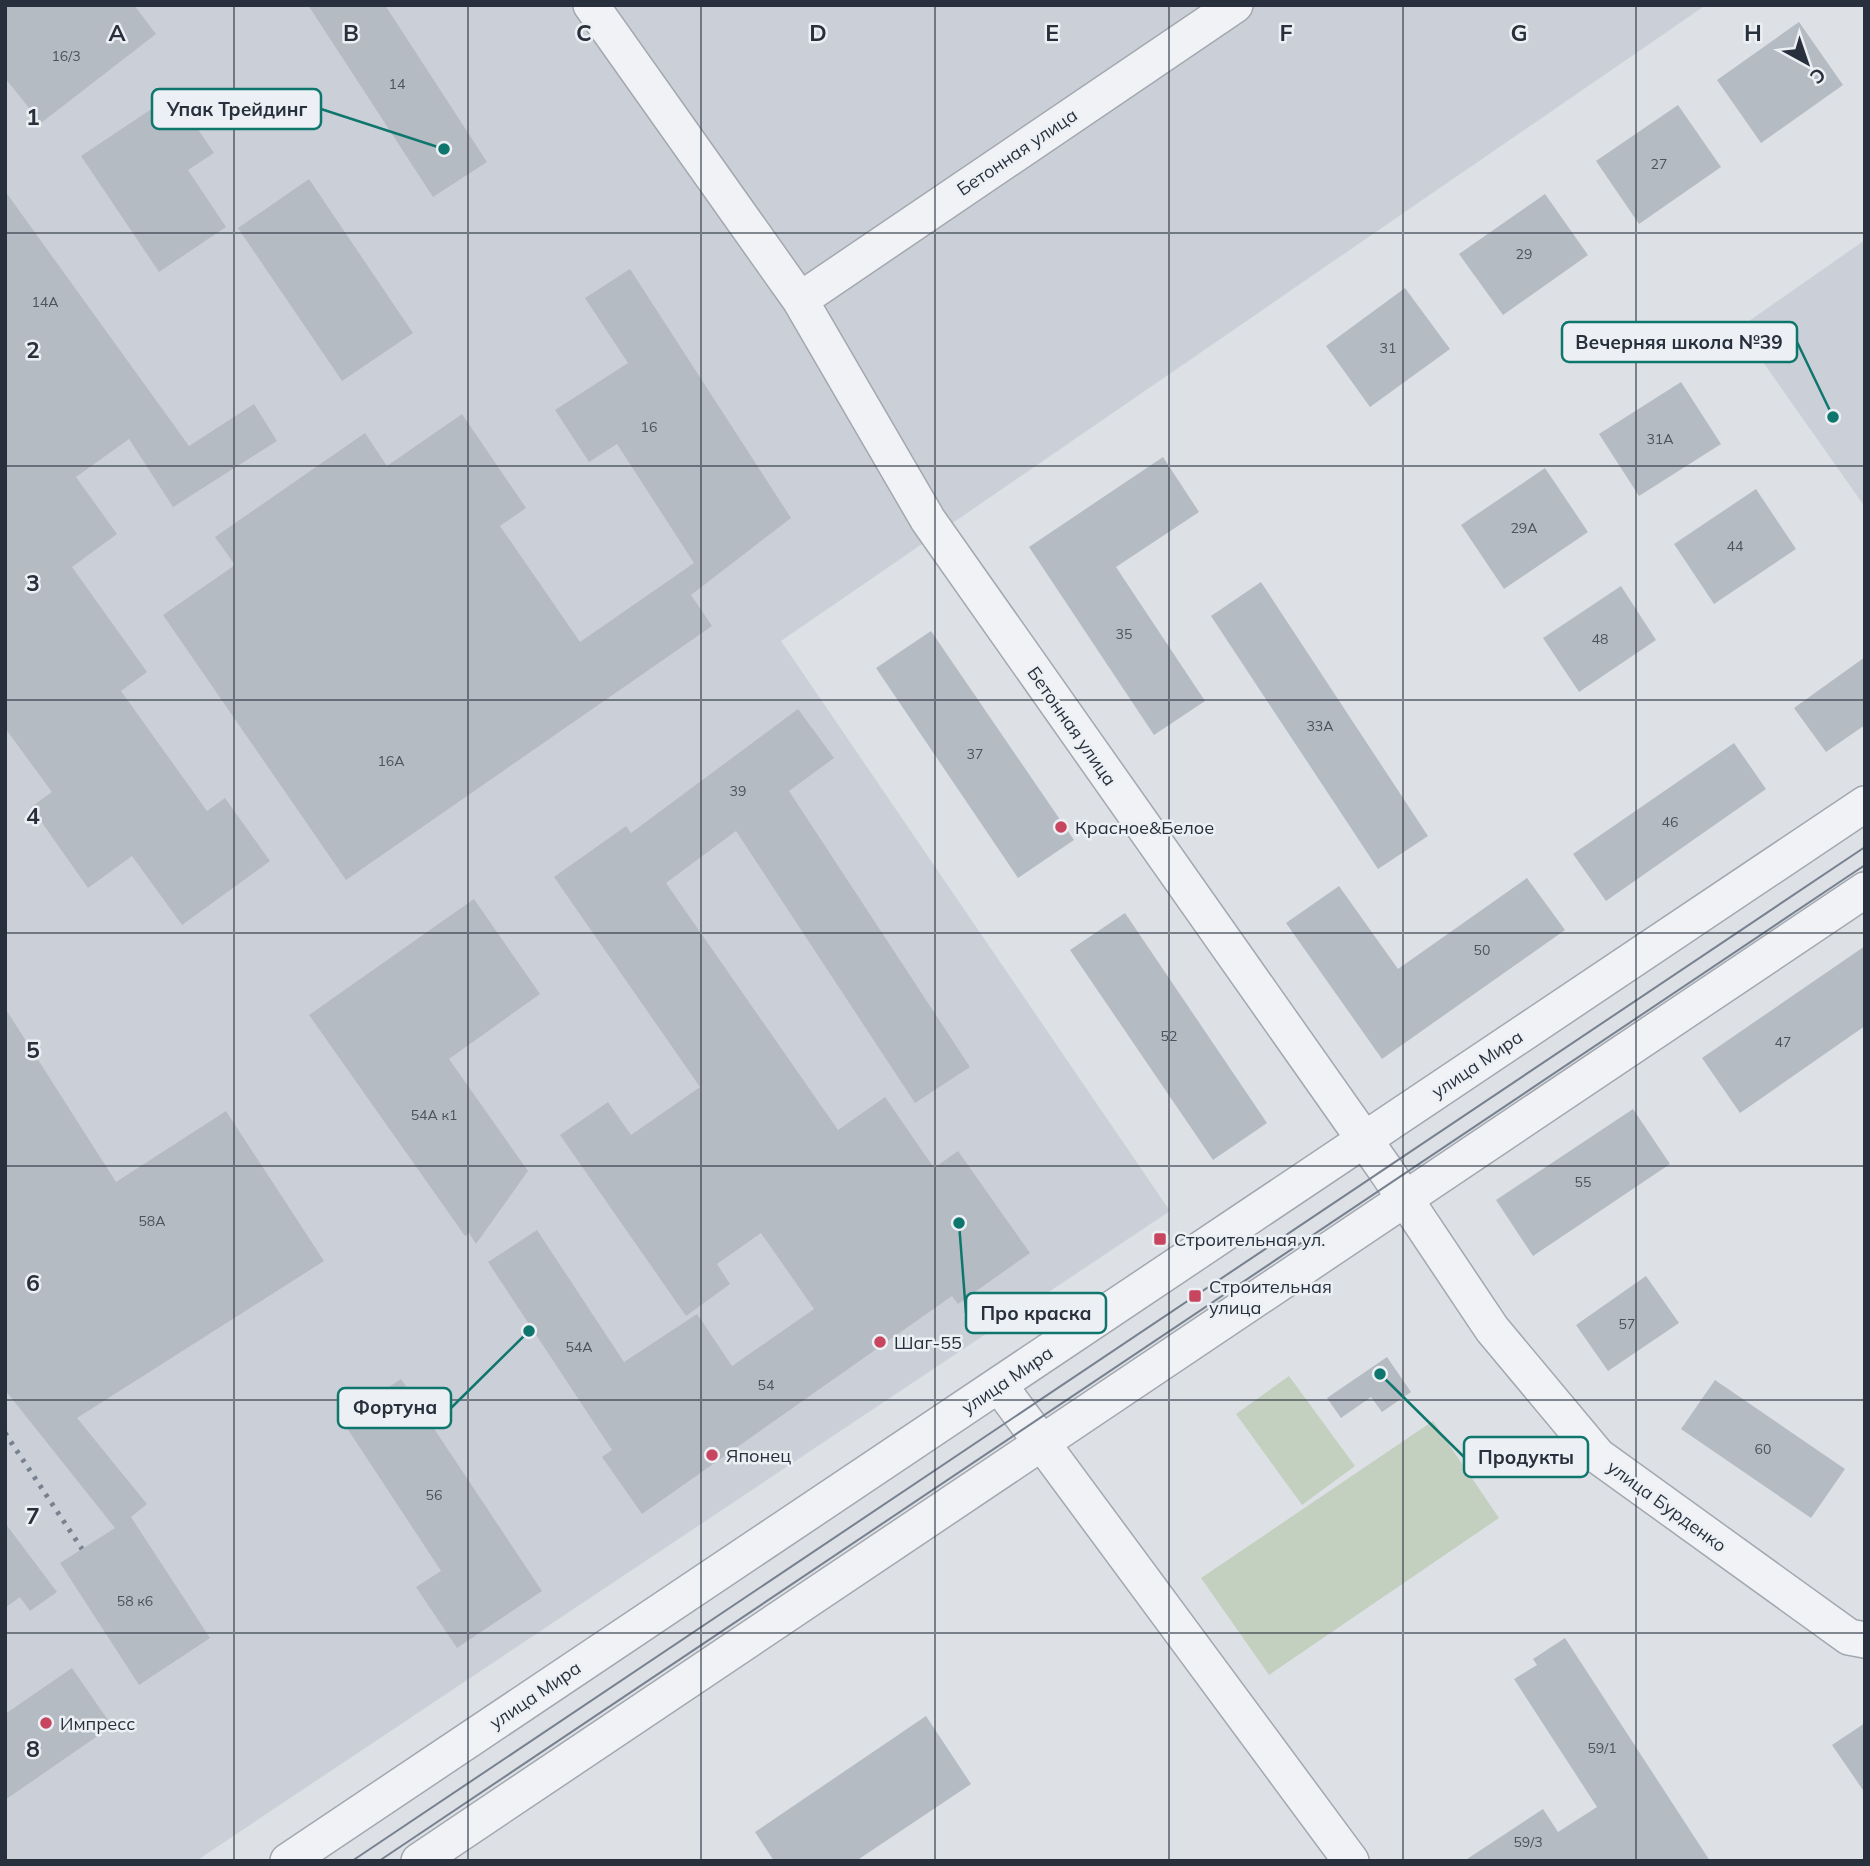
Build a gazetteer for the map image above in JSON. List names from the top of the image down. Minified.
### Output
{"streets":{"street":["Бетонная улица","улица Мира","улица Бурденко"]},"crossings":[["Бетонная улица","улица Мира"],["Бетонная улица","улица Бурденко"]],"places":{"other":["Упак Трейдинг","Вечерняя школа №39","Красное&Белое","Про краска","Фортуна","Шаг-55","Продукты","Японец","Импресс"],"transit":["Строительная ул.","Строительная улица"]},"house_numbers":["16/3","14","27","29","14А","31","16","31А","29А","44","35","48","33А","37","16А","39","46","50","52","47","54А к1","55","58А","57","54А","54","60","56","58 к6","59/1","59/3"],"north":"bottom right","grid":{"columns":["A","B","C","D","E","F","G","H"],"rows":["1","2","3","4","5","6","7","8"]}}
